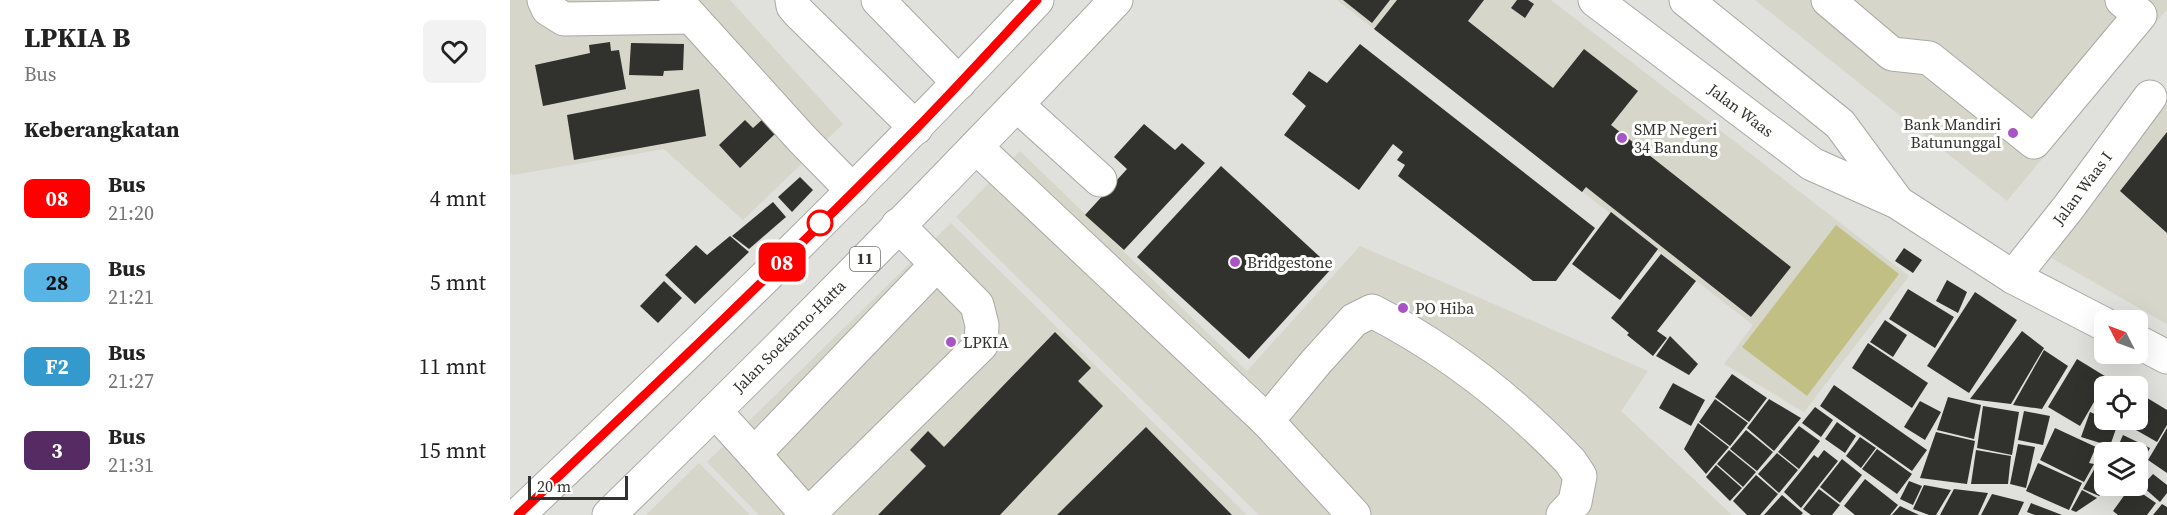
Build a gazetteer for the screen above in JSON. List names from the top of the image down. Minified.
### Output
{"streets":{"main road":["Jalan Waas","Jalan Waas I","11","Jalan Soekarno-Hatta"]},"crossings":[["Jalan Waas","Jalan Waas I"]],"places":["Bank Mandiri Batununggal","SMP Negeri 34 Bandung","Bridgestone","PO Hiba","LPKIA"],"lines":["bus line 08"],"scale_bar":"20 m","north":"top left","page":{"heading":[["LPKIA B","Bus"],"Keberangkatan"],"on_map":"08","list":[{"mark":"08","name":"Bus","note":"21:20","value":"4 mnt"},{"mark":"28","name":"Bus","note":"21:21","value":"5 mnt"},{"mark":"F2","name":"Bus","note":"21:27","value":"11 mnt"},{"mark":"3","name":"Bus","note":"21:31","value":"15 mnt"}],"scale":"20 m"}}
